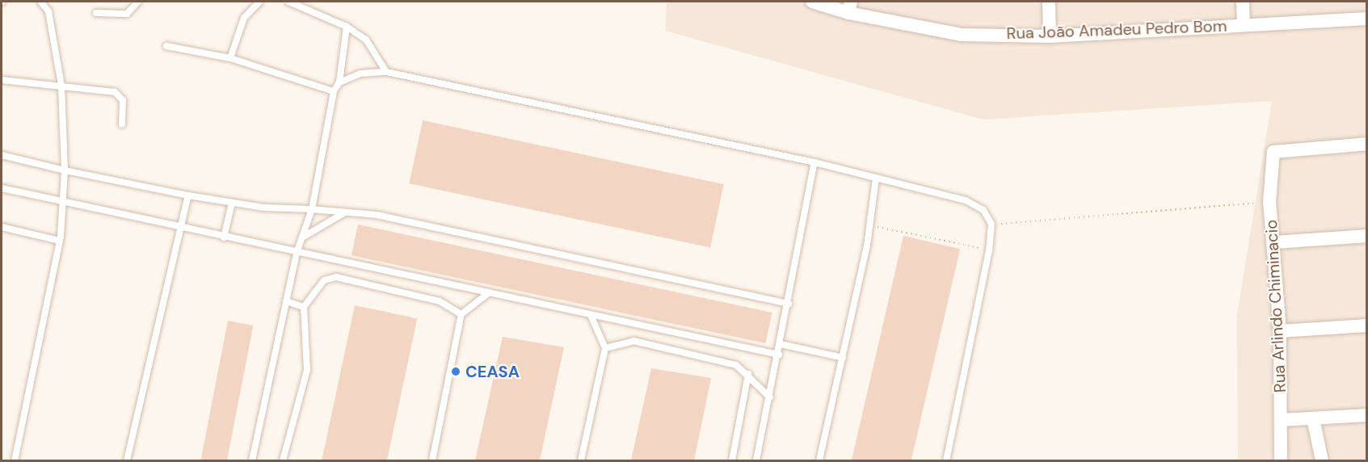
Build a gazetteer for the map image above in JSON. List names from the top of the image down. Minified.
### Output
{"streets":{"street":["Rua João Amadeu Pedro Bom","Rua Arlindo Chiminacio"]},"places":["CEASA"]}
